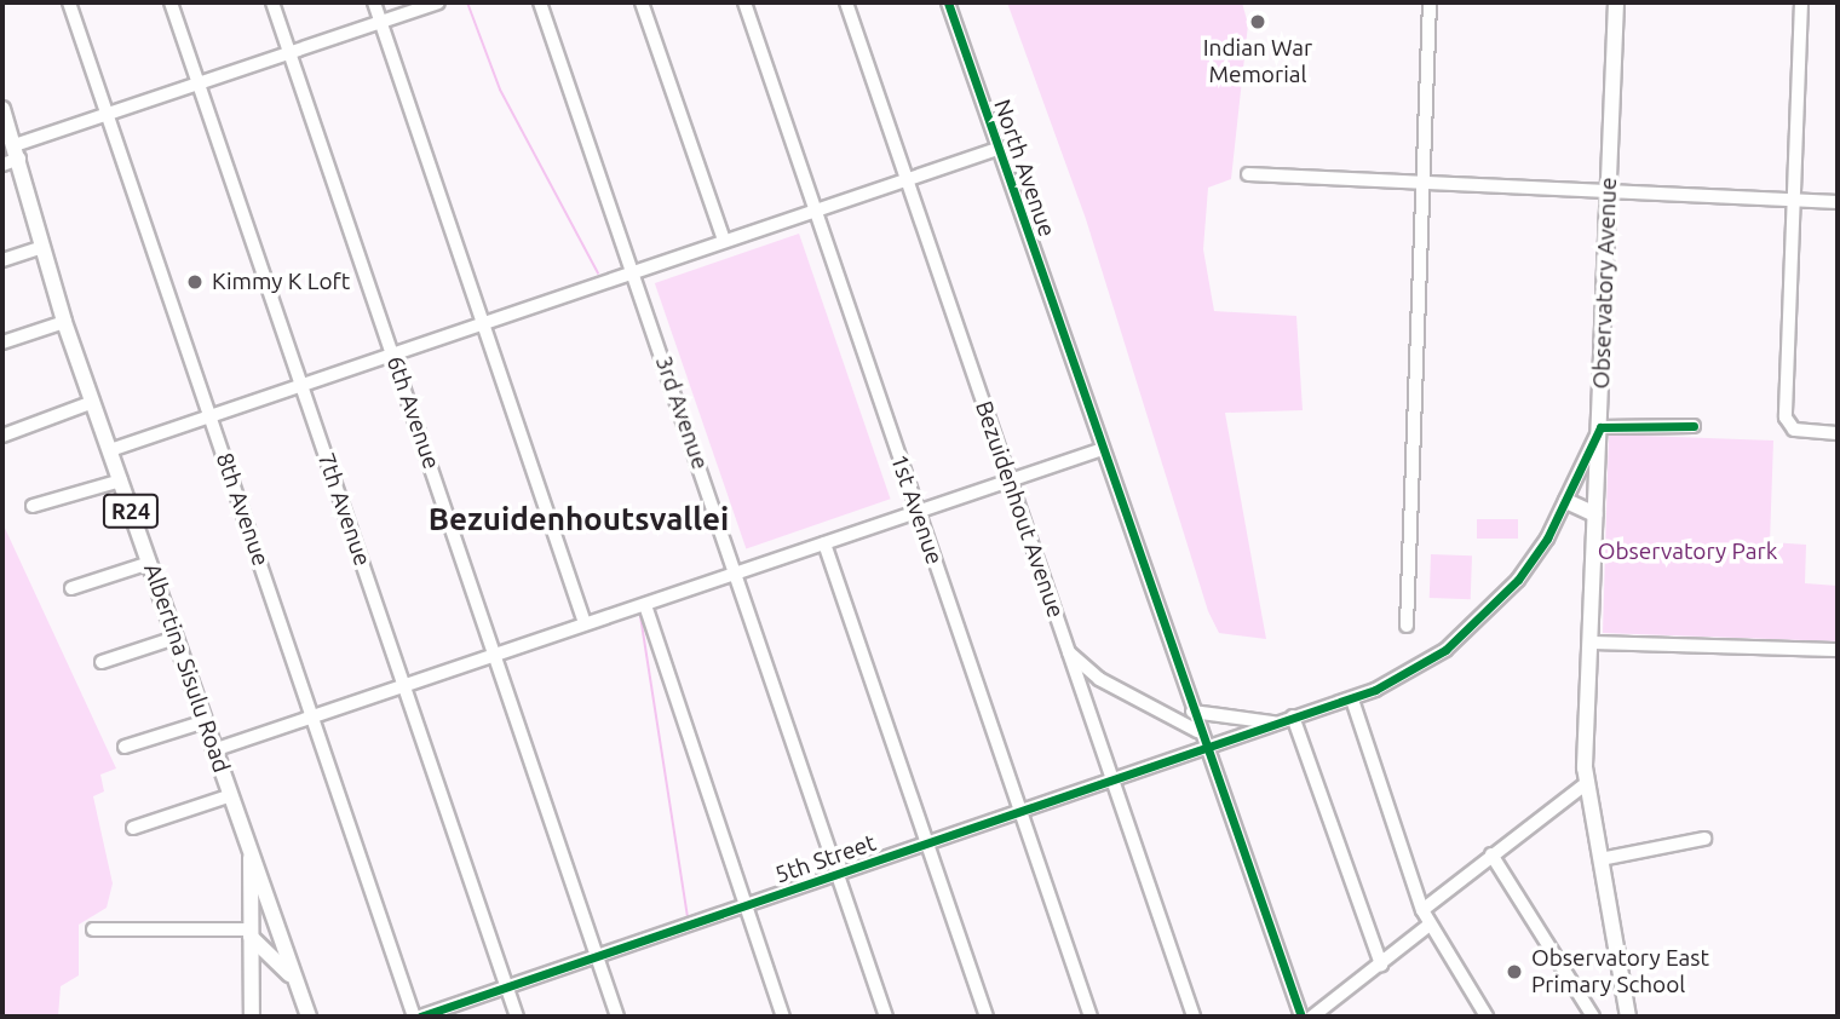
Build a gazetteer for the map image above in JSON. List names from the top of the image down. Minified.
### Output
{"streets":{"main road":["Observatory Avenue","R24","Albertina Sisulu Road"],"street":["North Avenue","6th Avenue","3rd Avenue","8th Avenue","7th Avenue","1st Avenue","Bezuidenhout Avenue","5th Street"]},"crossings":[["North Avenue","5th Street"],["6th Avenue","5th Street"],["3rd Avenue","5th Street"],["8th Avenue","5th Street"],["7th Avenue","5th Street"],["1st Avenue","5th Street"],["Bezuidenhout Avenue","5th Street"],["R24","Albertina Sisulu Road"]],"districts":["Bezuidenhoutsvallei"],"parks":["Observatory Park"],"places":["Indian War Memorial","Kimmy K Loft","Observatory East Primary School"]}
